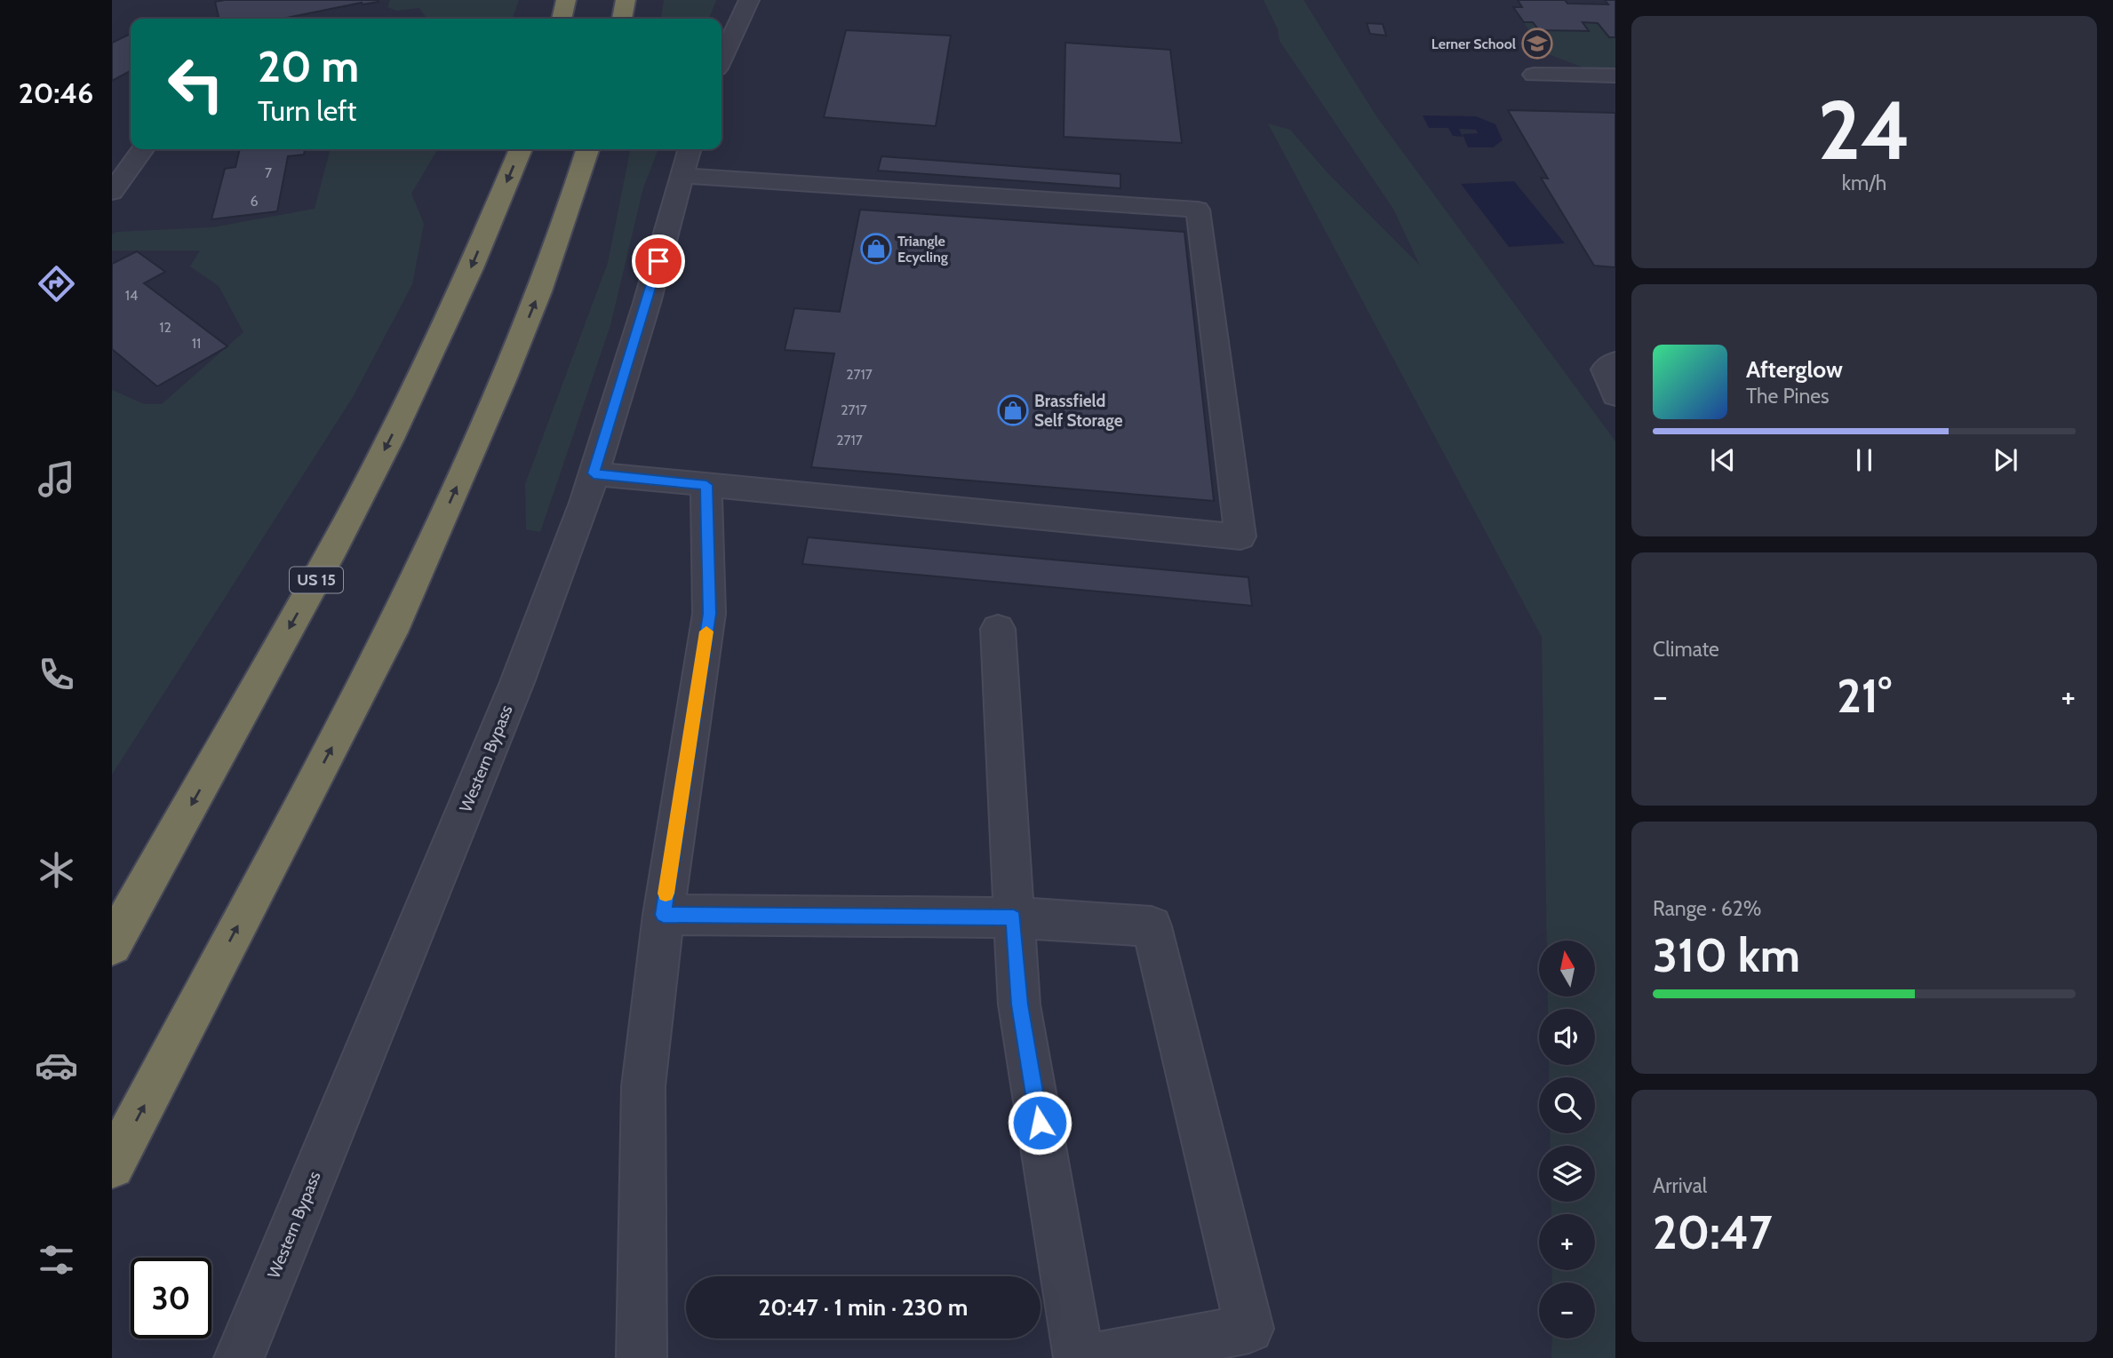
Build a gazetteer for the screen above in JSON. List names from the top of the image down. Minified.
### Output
{"streets":{"highway":["US 15"],"street":["Western Bypass"]},"places":{"school or university":["Lerner School"],"shop":["Triangle Ecycling","Brassfield Self Storage"]},"house_numbers":["7","6","14","12","11","2717","2717","2717"],"north":"top","page":{"tabs":"20:46","tile":[["24","km/h"],"Climate",["Range · 62%","310 km"],["Arrival","20:47"]],"turn":["20 m","Turn left"],"song":["Afterglow","The Pines"],"heat":["−","21°","+"],"map_buttons":["+","−"],"limit":"30","trip":"20:47 · 1 min · 230 m"}}
